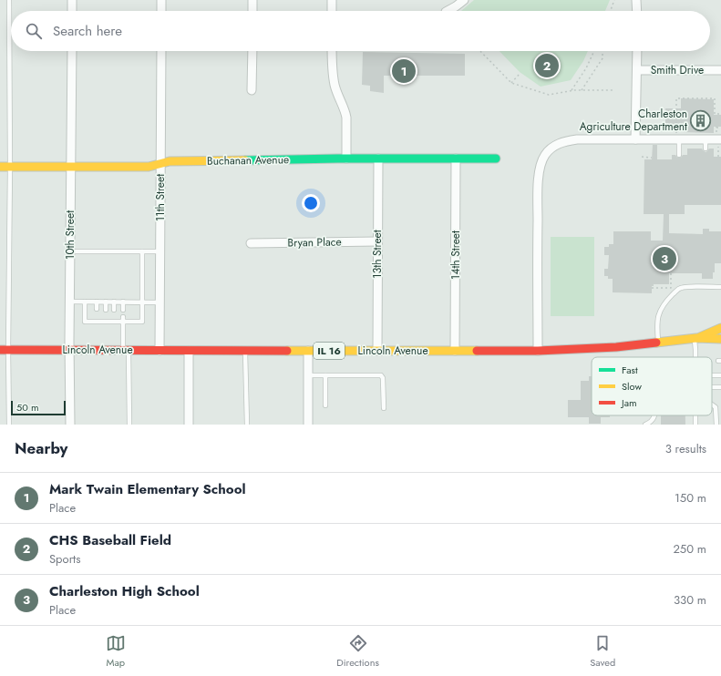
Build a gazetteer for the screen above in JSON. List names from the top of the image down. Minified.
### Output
{"streets":{"main road":["Buchanan Avenue","Lincoln Avenue","IL 16"],"street":["Smith Drive","11th Street","10th Street","Bryan Place","13th Street","14th Street"]},"crossings":[["Buchanan Avenue","11th Street"],["Buchanan Avenue","10th Street"],["Buchanan Avenue","13th Street"],["Buchanan Avenue","14th Street"],["11th Street","Lincoln Avenue"],["10th Street","Lincoln Avenue"],["Bryan Place","13th Street"],["13th Street","Lincoln Avenue"],["14th Street","Lincoln Avenue"]],"places":{"building":["Charleston Agriculture Department"]},"legend":["Fast","Slow","Jam"],"scale_bar":"50 m","page":{"search":"Search here","pins":["2","1","3"],"scale":"50 m","heading":["Nearby","3 results"],"list":[{"mark":"1","name":"Mark Twain Elementary School","note":"Place","value":"150 m"},{"mark":"2","name":"CHS Baseball Field","note":"Sports","value":"250 m"},{"mark":"3","name":"Charleston High School","note":"Place","value":"330 m"}],"nav":["Map","Directions","Saved"]}}
